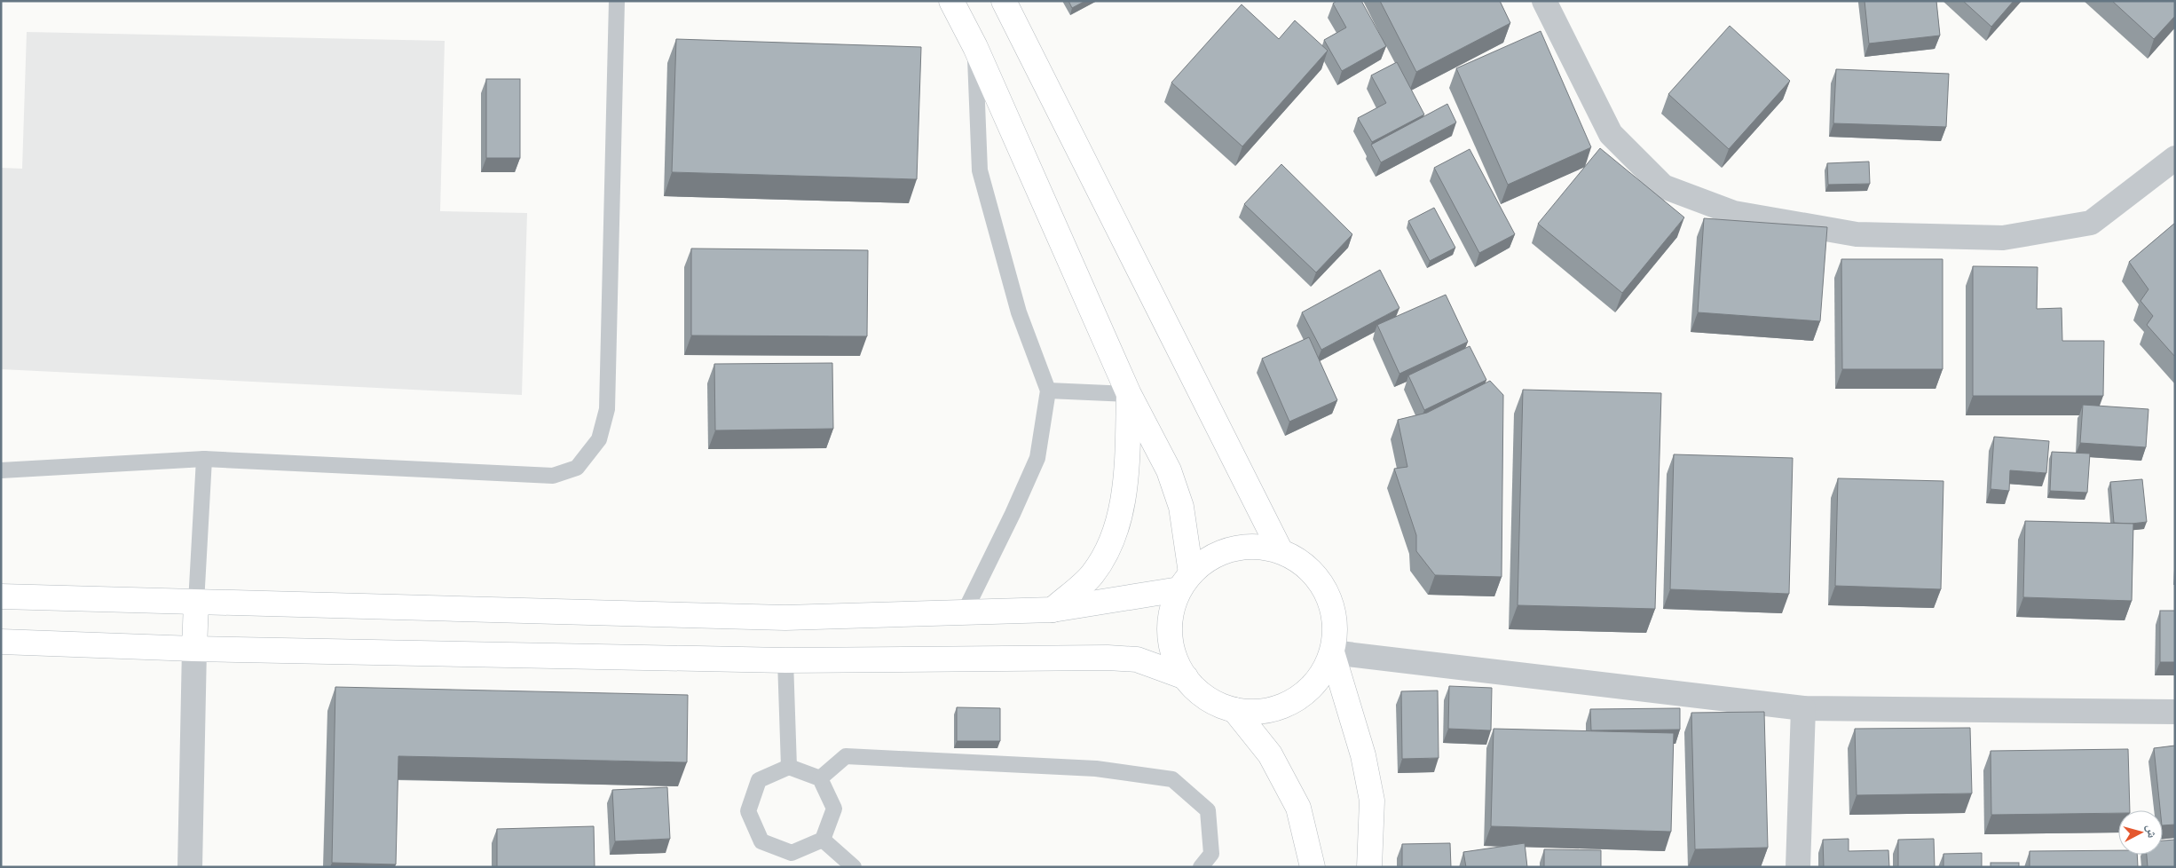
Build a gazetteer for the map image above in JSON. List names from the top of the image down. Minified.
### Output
{"north":"right"}
